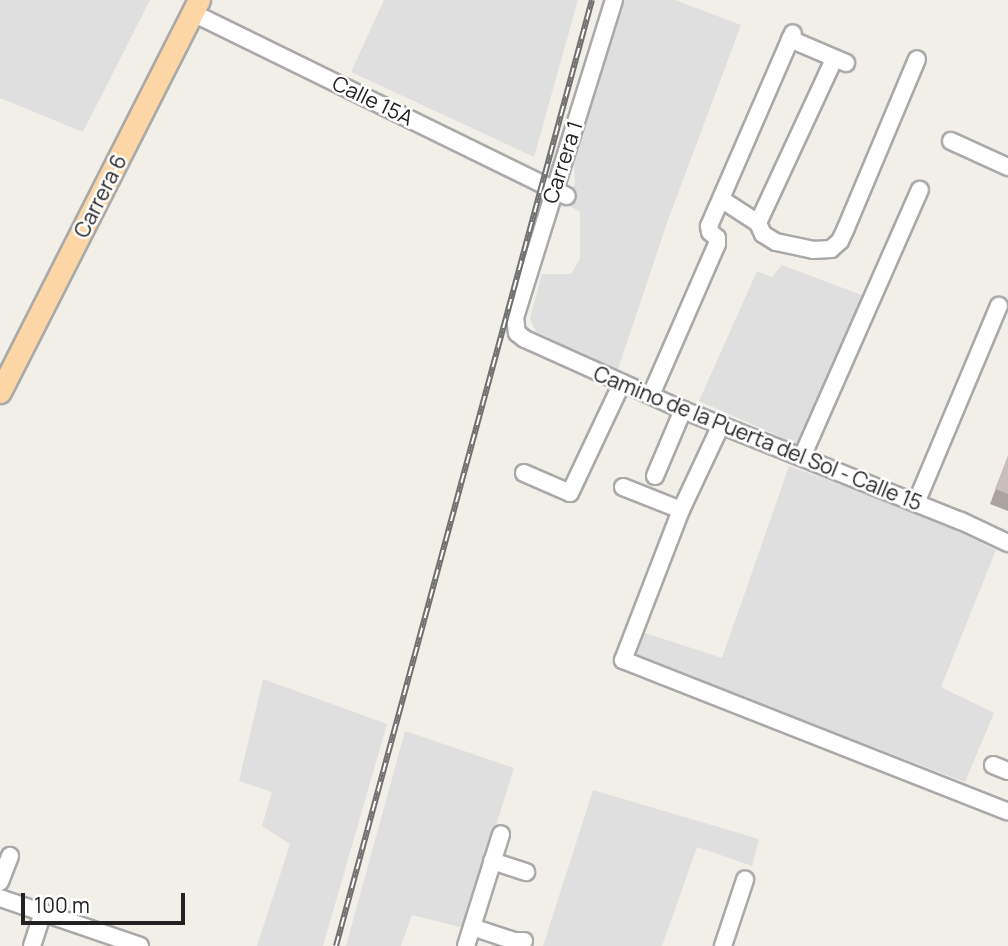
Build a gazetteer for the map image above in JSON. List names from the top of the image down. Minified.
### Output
{"streets":{"main road":["Carrera 6"],"street":["Calle 15A","Carrera 1","Camino de la Puerta del Sol - Calle 15"]},"crossings":[["Calle 15A","Carrera 1"],["Calle 15A","Carrera 6"],["Carrera 1","Camino de la Puerta del Sol - Calle 15"]],"scale_bar":"100 m"}
